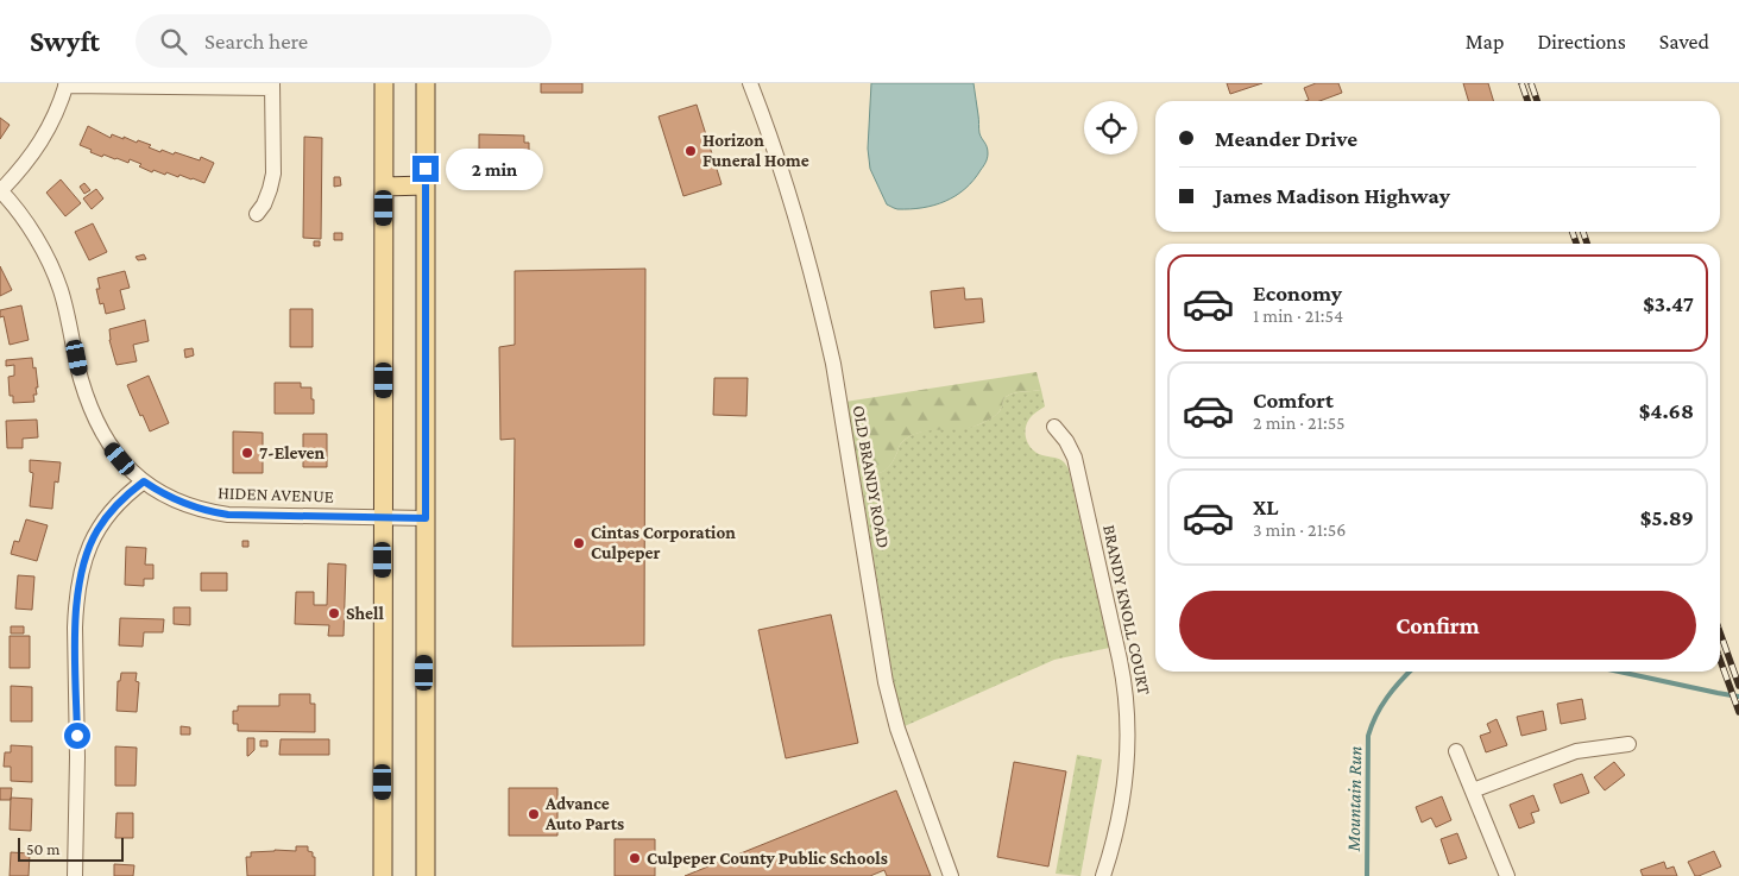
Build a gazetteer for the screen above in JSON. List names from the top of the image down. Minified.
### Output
{"streets":{"street":["OLD BRANDY ROAD","HIDEN AVENUE","BRANDY KNOLL COURT"]},"water":["Mountain Run"],"places":["Horizon Funeral Home","7-Eleven","Cintas Corporation Culpeper","Shell","Advance Auto Parts","Culpeper County Public Schools"],"scale_bar":"50 m","page":{"header":"Swyft","search":"Search here","nav":["Map","Directions","Saved"],"banner":["Meander Drive","James Madison Highway"],"bubble":"2 min","list":[{"name":"Economy","note":"1 min · 21:54","value":"$3.47"},{"name":"Comfort","note":"2 min · 21:55","value":"$4.68"},{"name":"XL","note":"3 min · 21:56","value":"$5.89"}],"buttons":"Confirm","scale":"50 m"}}
